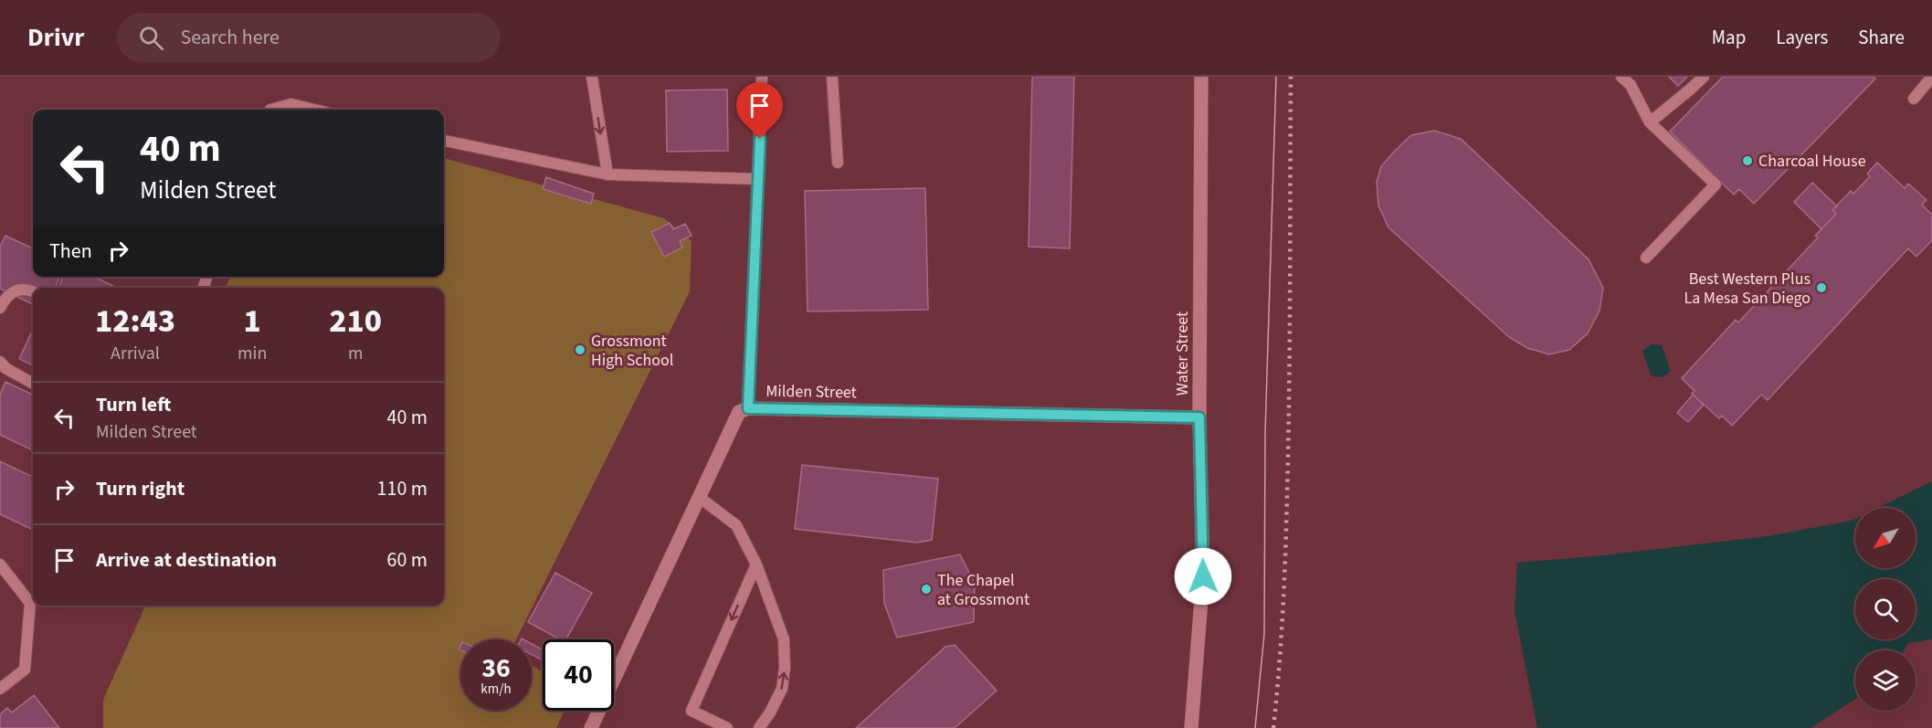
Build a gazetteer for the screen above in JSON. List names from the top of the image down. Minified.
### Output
{"streets":{"street":["Water Street","Milden Street"]},"crossings":[["Water Street","Milden Street"]],"places":["Charcoal House","Best Western Plus La Mesa San Diego","Grossmont High School","The Chapel at Grossmont"],"north":"bottom left","page":{"header":"Drivr","search":"Search here","nav":["Map","Layers","Share"],"turn":["40 m","Milden Street"],"then":"Then","eta":["12:43","Arrival","1","min","210","m"],"list":[{"name":"Turn left","note":"Milden Street","value":"40 m"},{"name":"Turn right","value":"110 m"},{"name":"Arrive at destination","value":"60 m"}],"speed":"36 km/h","limit":"40"}}
